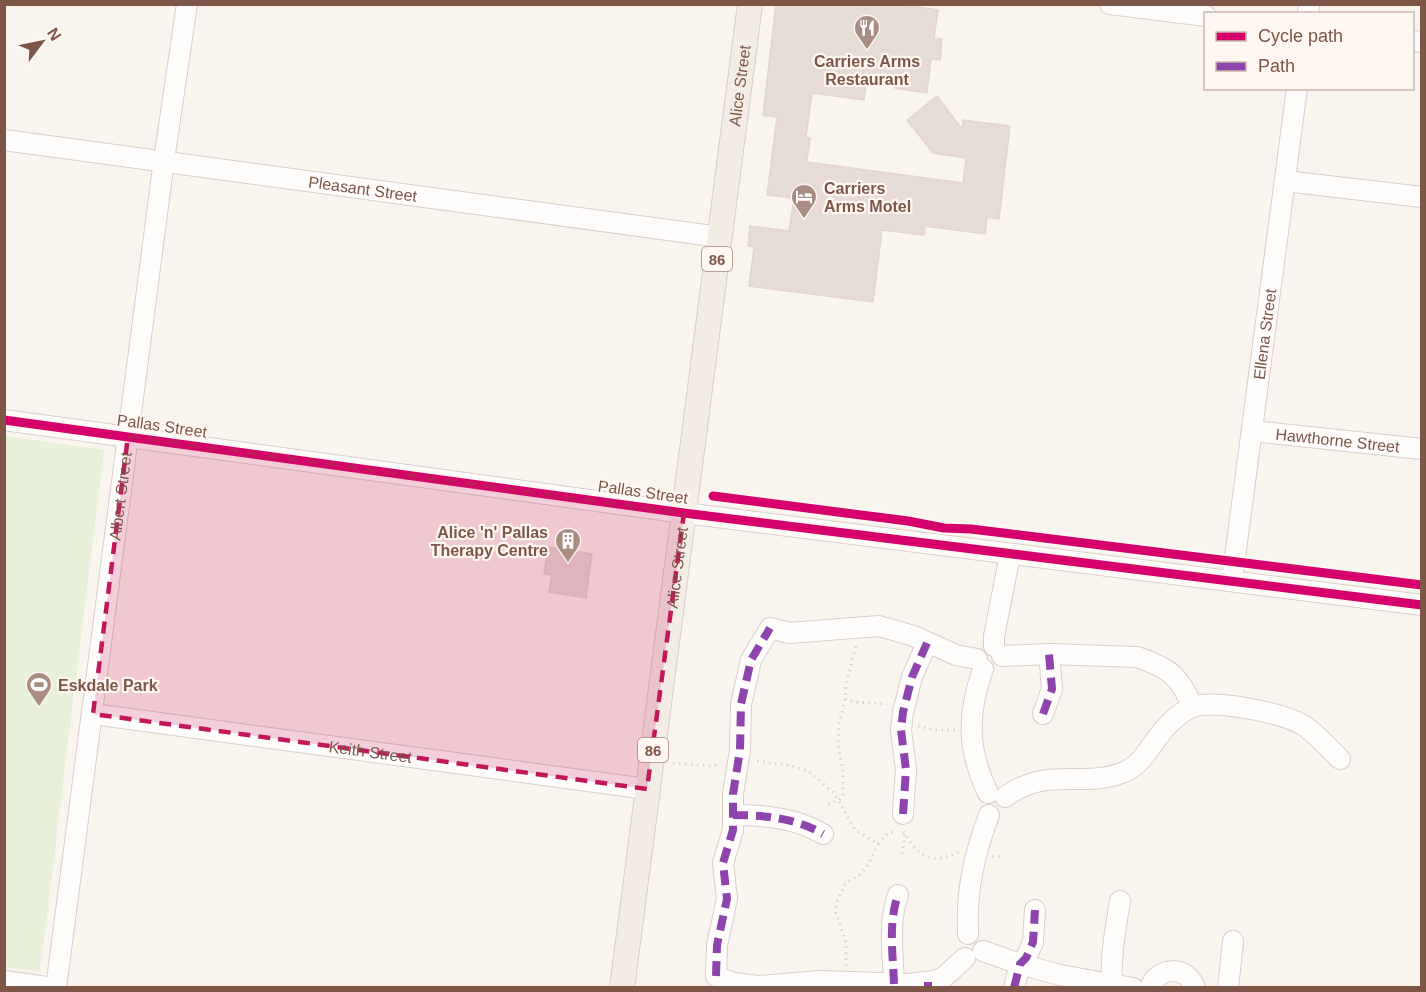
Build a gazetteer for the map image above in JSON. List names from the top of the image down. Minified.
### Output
{"streets":{"main road":["Alice Street","86"],"street":["Pleasant Street","Ellena Street","Pallas Street","Hawthorne Street","Albert Street","Keith Street"]},"crossings":[["Alice Street","Pleasant Street"],["Alice Street","Pallas Street"],["Alice Street","Keith Street"],["Pleasant Street","Albert Street"],["Ellena Street","Pallas Street"],["Ellena Street","Hawthorne Street"],["Pallas Street","Albert Street"],["Albert Street","Keith Street"]],"places":{"restaurant":["Carriers Arms Restaurant"],"hotel":["Carriers Arms Motel"],"building":["Alice 'n' Pallas Therapy Centre"],"sports":["Eskdale Park"]},"legend":["Cycle path","Path"],"north":"top right"}
